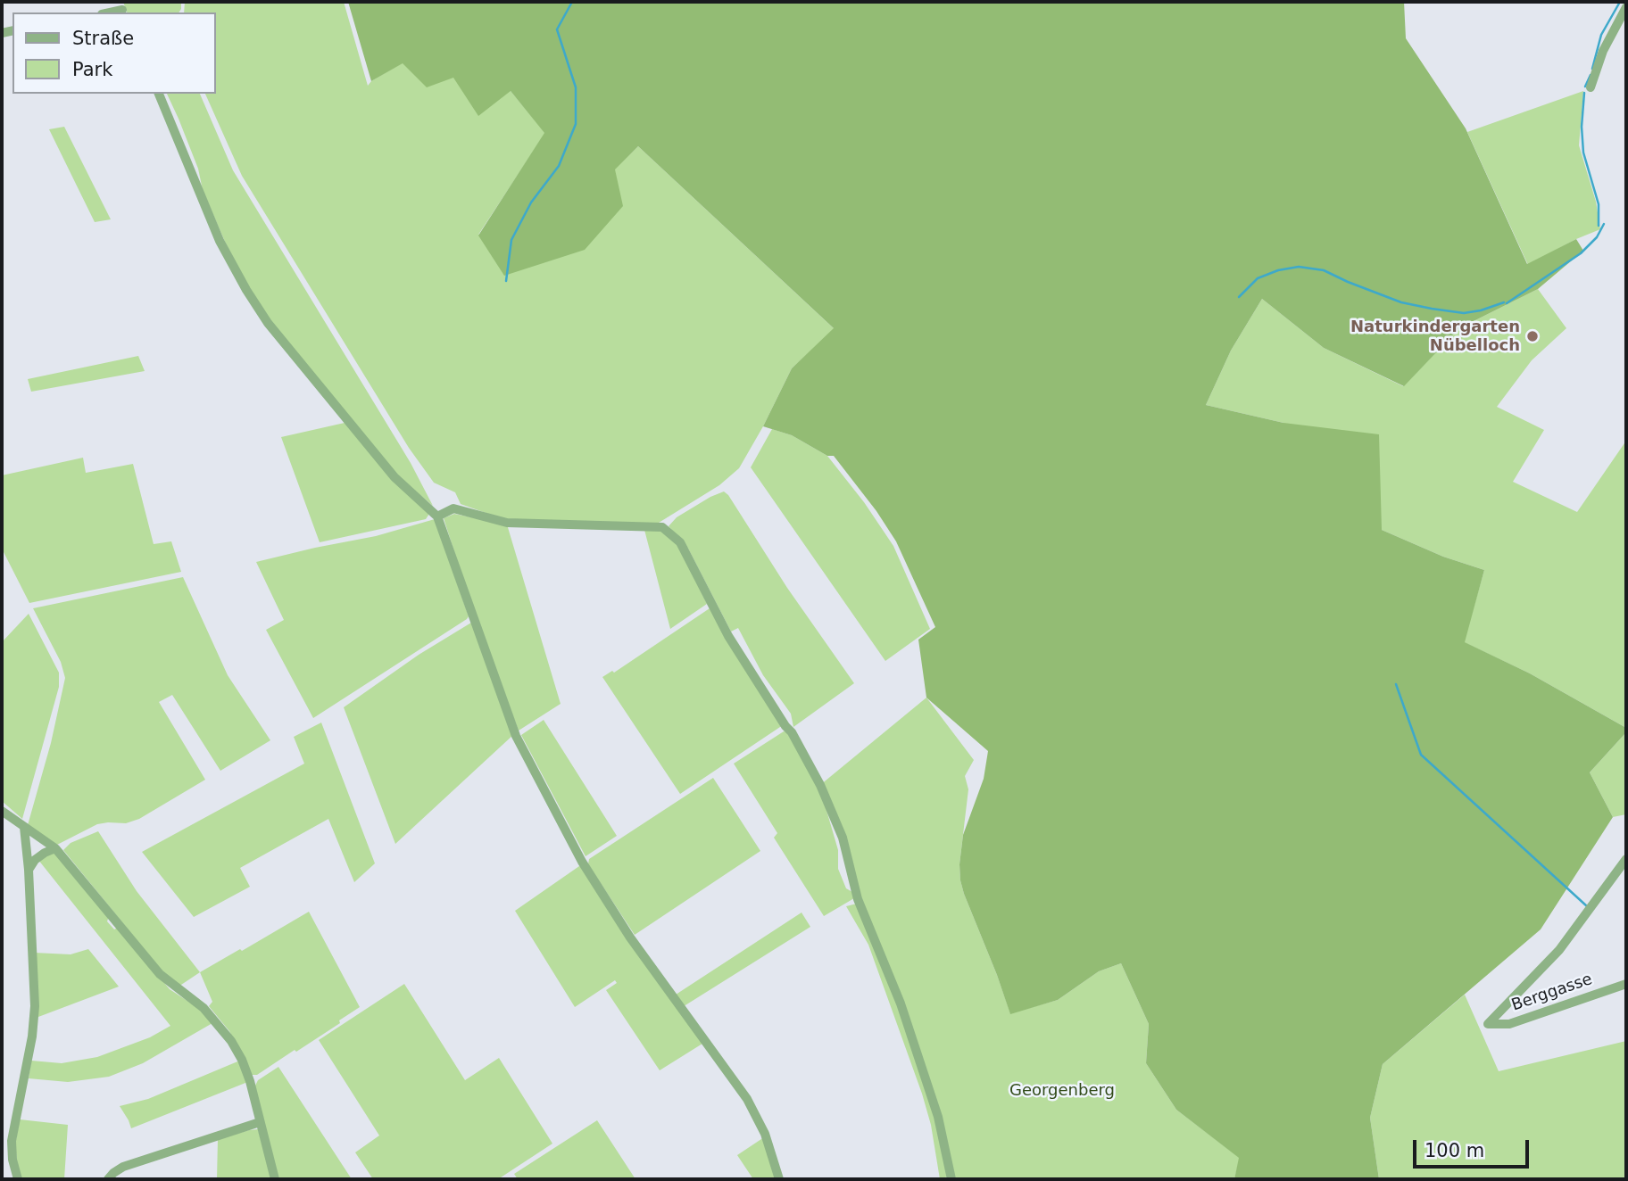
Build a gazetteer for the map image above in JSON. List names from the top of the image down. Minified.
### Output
{"streets":{"street":["Berggasse"]},"parks":["Georgenberg"],"places":["Naturkindergarten Nübelloch"],"legend":["Straße","Park"],"scale_bar":"100 m"}
